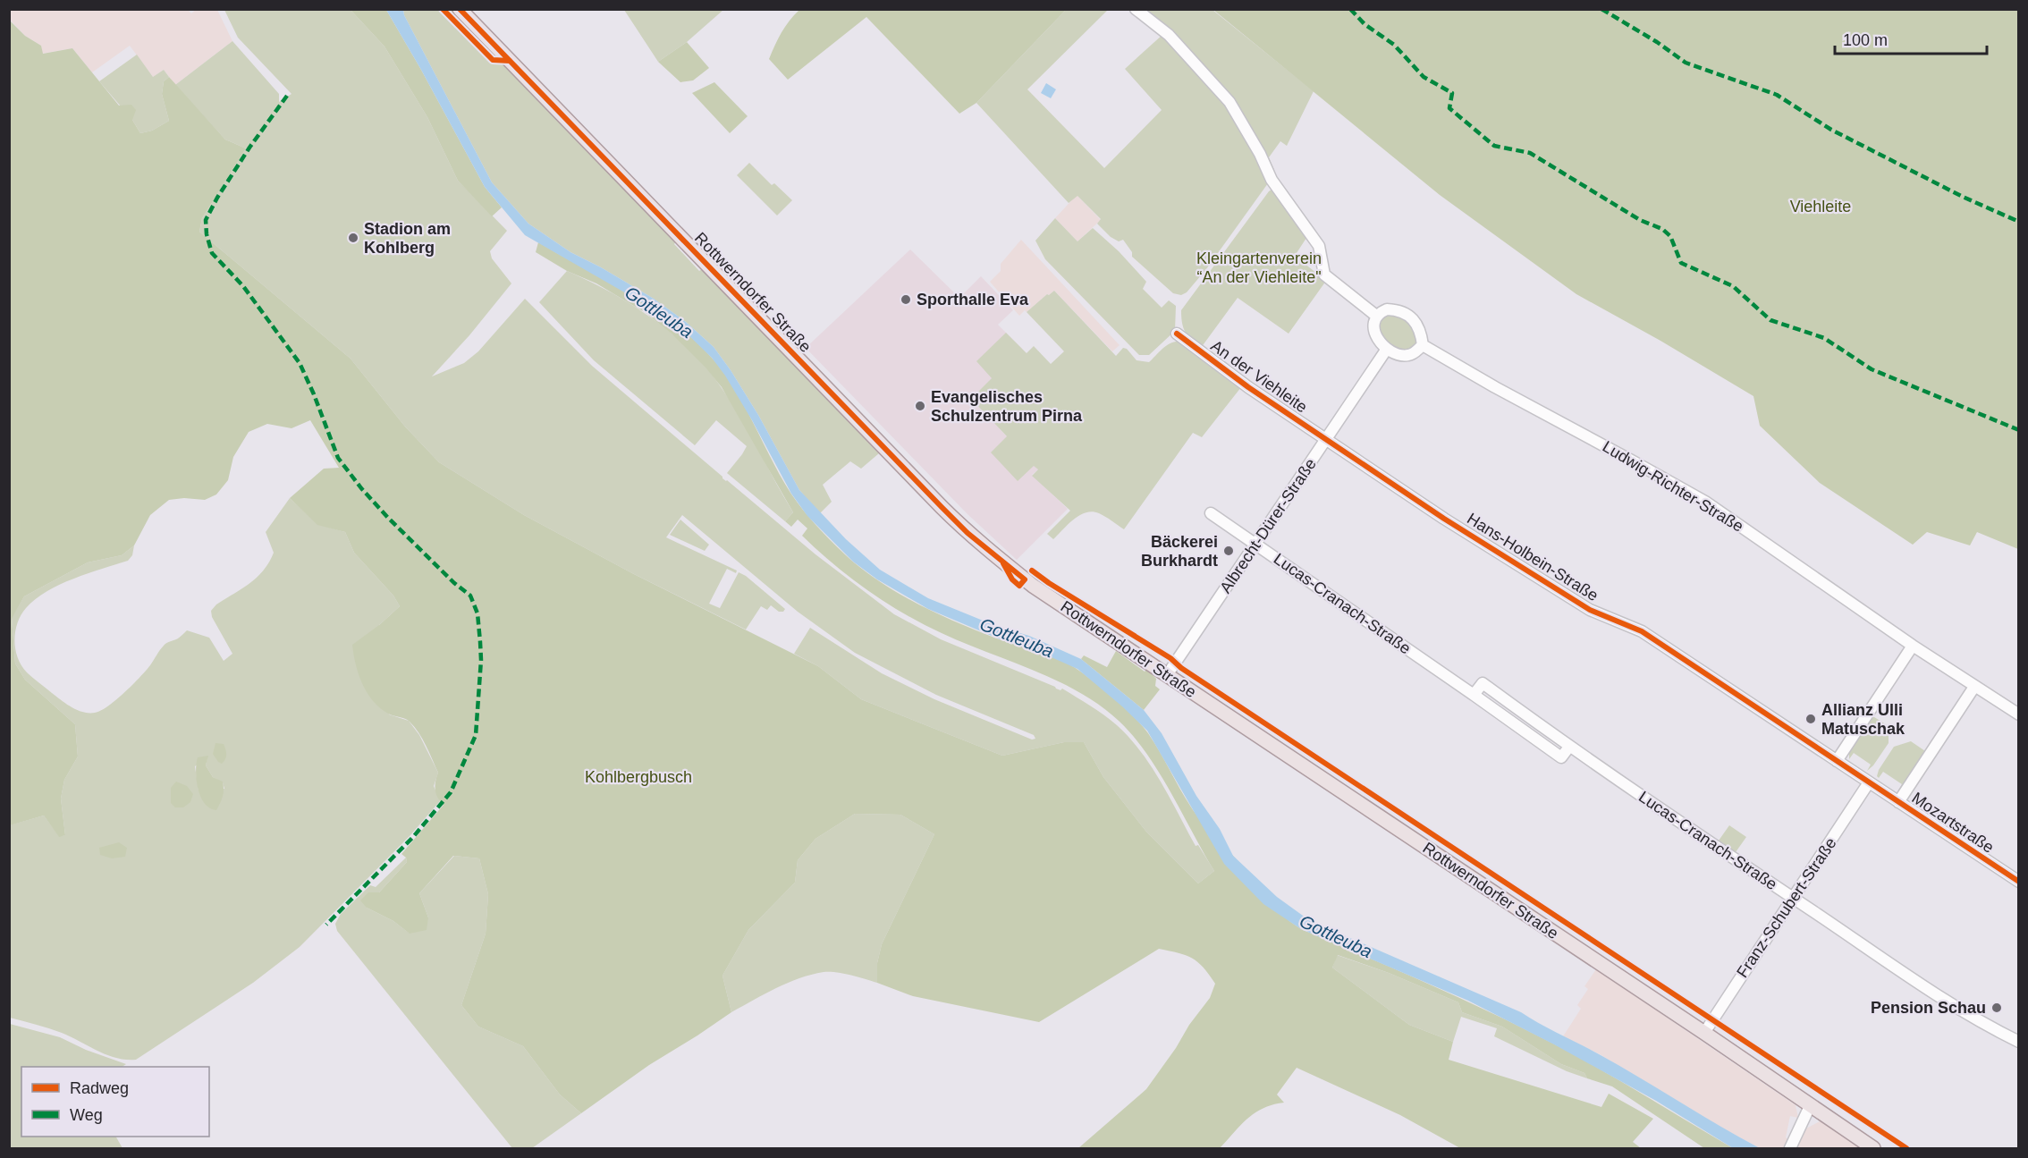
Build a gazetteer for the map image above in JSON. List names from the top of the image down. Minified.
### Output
{"streets":{"main road":["Rottwerndorfer Straße"],"street":["An der Viehleite","Ludwig-Richter-Straße","Albrecht-Dürer-Straße","Hans-Holbein-Straße","Lucas-Cranach-Straße","Mozartstraße","Franz-Schubert-Straße"]},"crossings":[["Rottwerndorfer Straße","Albrecht-Dürer-Straße"],["Rottwerndorfer Straße","Franz-Schubert-Straße"],["An der Viehleite","Albrecht-Dürer-Straße"],["An der Viehleite","Hans-Holbein-Straße"],["Ludwig-Richter-Straße","Albrecht-Dürer-Straße"],["Albrecht-Dürer-Straße","Hans-Holbein-Straße"],["Albrecht-Dürer-Straße","Lucas-Cranach-Straße"],["Hans-Holbein-Straße","Mozartstraße"],["Hans-Holbein-Straße","Franz-Schubert-Straße"],["Lucas-Cranach-Straße","Franz-Schubert-Straße"],["Mozartstraße","Franz-Schubert-Straße"]],"water":["Gottleuba"],"parks":["Viehleite","Kleingartenverein “An der Viehleite\"","Kohlbergbusch"],"places":["Stadion am Kohlberg","Sporthalle Eva","Evangelisches Schulzentrum Pirna","Bäckerei Burkhardt","Allianz Ulli Matuschak","Pension Schau"],"legend":["Radweg","Weg"],"scale_bar":"100 m"}
